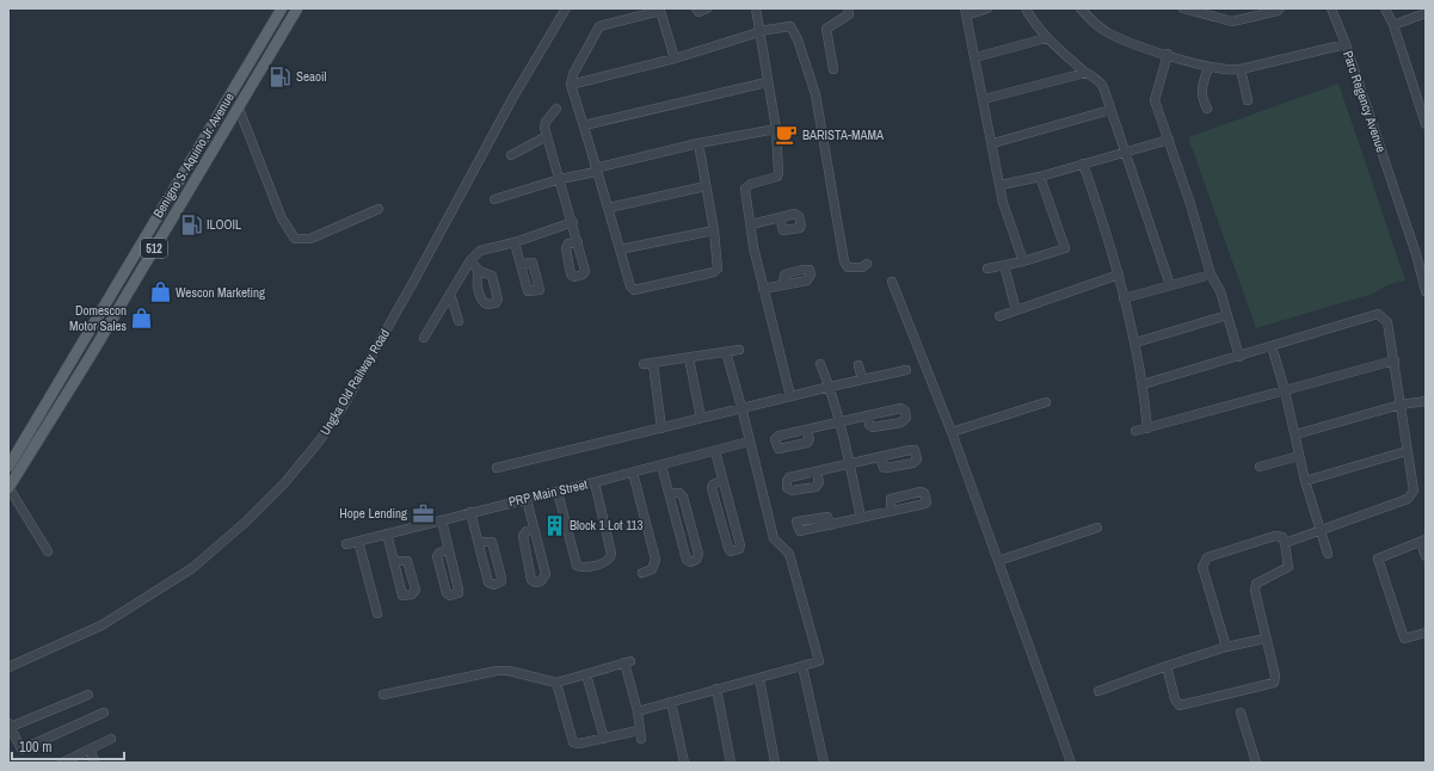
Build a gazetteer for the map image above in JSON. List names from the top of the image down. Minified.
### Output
{"streets":{"main road":["Benigno S. Aquino Jr. Avenue","512"],"street":["Parc Regency Avenue","Ungka Old Railway Road","PRP Main Street"]},"places":{"fuel station":["Seaoil","ILOOIL"],"cafe":["BARISTA-MAMA"],"shop":["Wescon Marketing","Domescon Motor Sales"],"office":["Hope Lending"],"building":["Block 1 Lot 113"]},"scale_bar":"100 m"}
